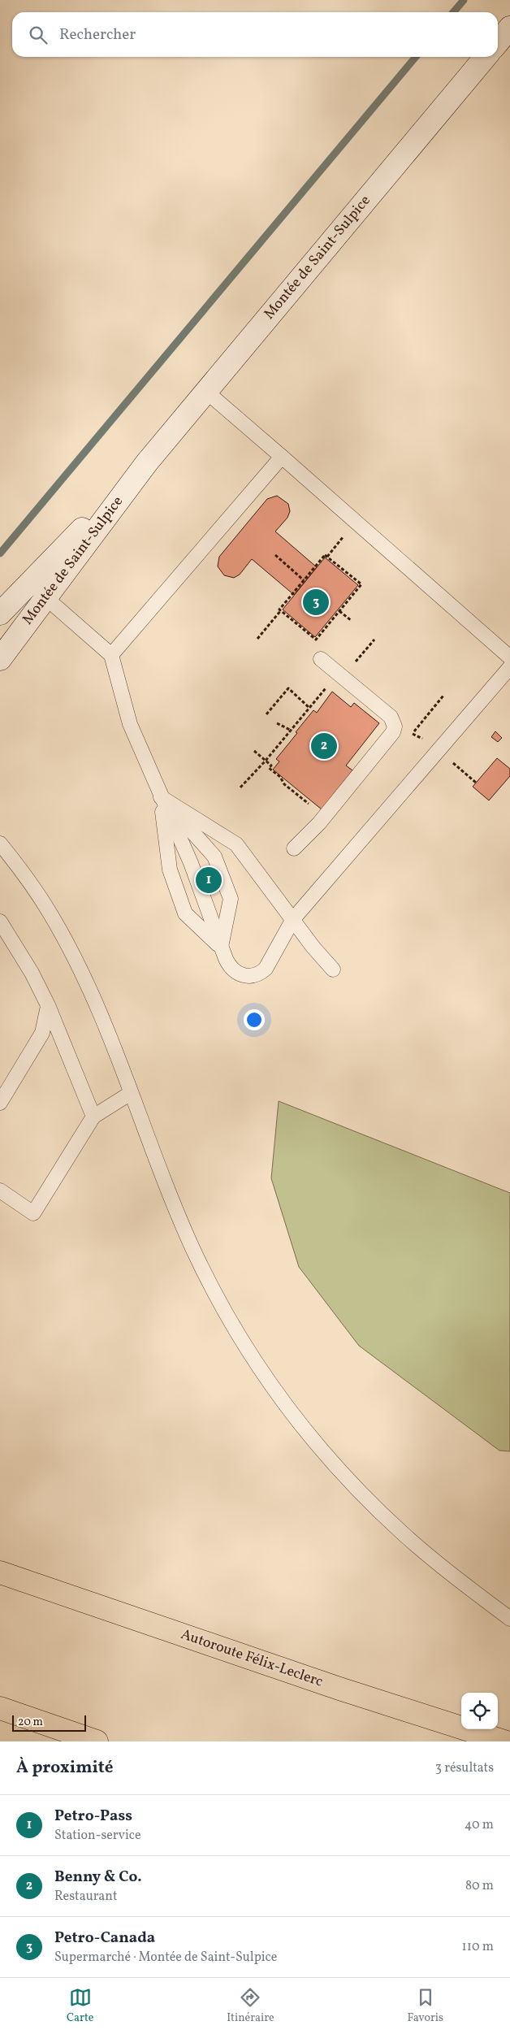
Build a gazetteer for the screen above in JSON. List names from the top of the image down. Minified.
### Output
{"streets":{"highway":["Autoroute Félix-Leclerc"],"main road":["Montée de Saint-Sulpice"]},"scale_bar":"20 m","page":{"search":"Rechercher","pins":["3","2","1"],"scale":"20 m","heading":["À proximité","3 résultats"],"list":[{"mark":"1","name":"Petro-Pass","note":"Station-service","value":"40 m"},{"mark":"2","name":"Benny & Co.","note":"Restaurant","value":"80 m"},{"mark":"3","name":"Petro-Canada","note":"Supermarché · Montée de Saint-Sulpice","value":"110 m"}],"nav":["Carte","Itinéraire","Favoris"]}}
